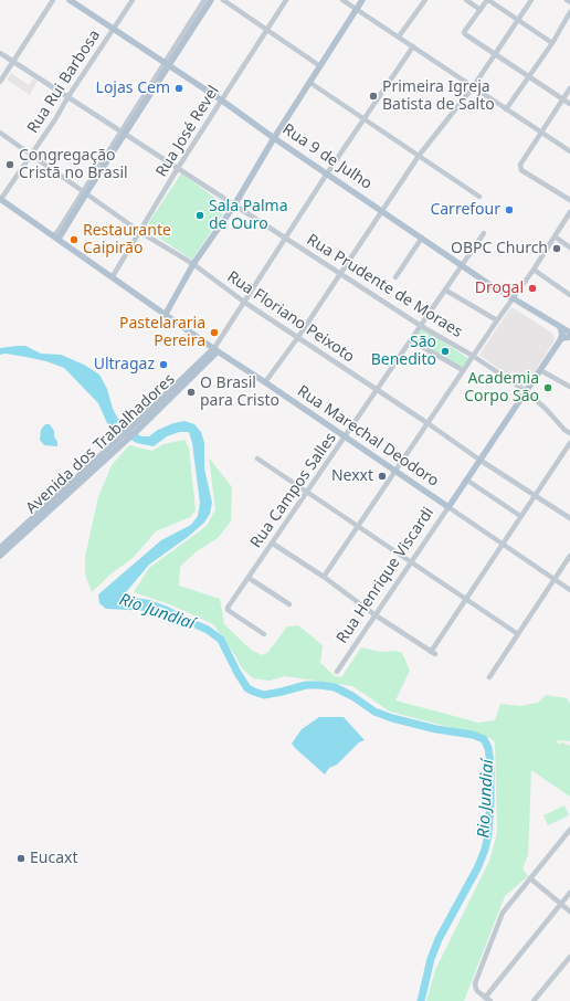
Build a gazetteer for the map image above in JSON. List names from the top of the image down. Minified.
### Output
{"streets":{"main road":["Rua 9 de Julho","Rua Marechal Deodoro","Avenida dos Trabalhadores","Rua Henrique Viscardi"],"street":["Rua Rui Barbosa","Rua José Revel","Rua Prudente de Moraes","Rua Floriano Peixoto","Rua Campos Salles"]},"crossings":[["Rua Rui Barbosa","Rua 9 de Julho"],["Rua Rui Barbosa","Rua Prudente de Moraes"],["Rua Rui Barbosa","Rua Floriano Peixoto"],["Rua Rui Barbosa","Rua Marechal Deodoro"],["Rua José Revel","Rua 9 de Julho"],["Rua José Revel","Rua Prudente de Moraes"],["Rua José Revel","Rua Floriano Peixoto"],["Rua José Revel","Rua Marechal Deodoro"],["Rua 9 de Julho","Rua Campos Salles"],["Rua Prudente de Moraes","Rua Campos Salles"],["Rua Prudente de Moraes","Rua Henrique Viscardi"],["Rua Floriano Peixoto","Rua Campos Salles"],["Rua Floriano Peixoto","Rua Henrique Viscardi"],["Rua Marechal Deodoro","Avenida dos Trabalhadores"],["Rua Marechal Deodoro","Rua Campos Salles"],["Rua Marechal Deodoro","Rua Henrique Viscardi"]],"water":["Rio Jundiaí"],"places":["Lojas Cem","Primeira Igreja Batista de Salto","Congregação Cristã no Brasil","Carrefour","Sala Palma de Ouro","Restaurante Caipirão","OBPC Church","Drogal","Pastelararia Pereira","São Benedito","Ultragaz","Academia Corpo São","O Brasil para Cristo","Nexxt","Eucaxt"]}
